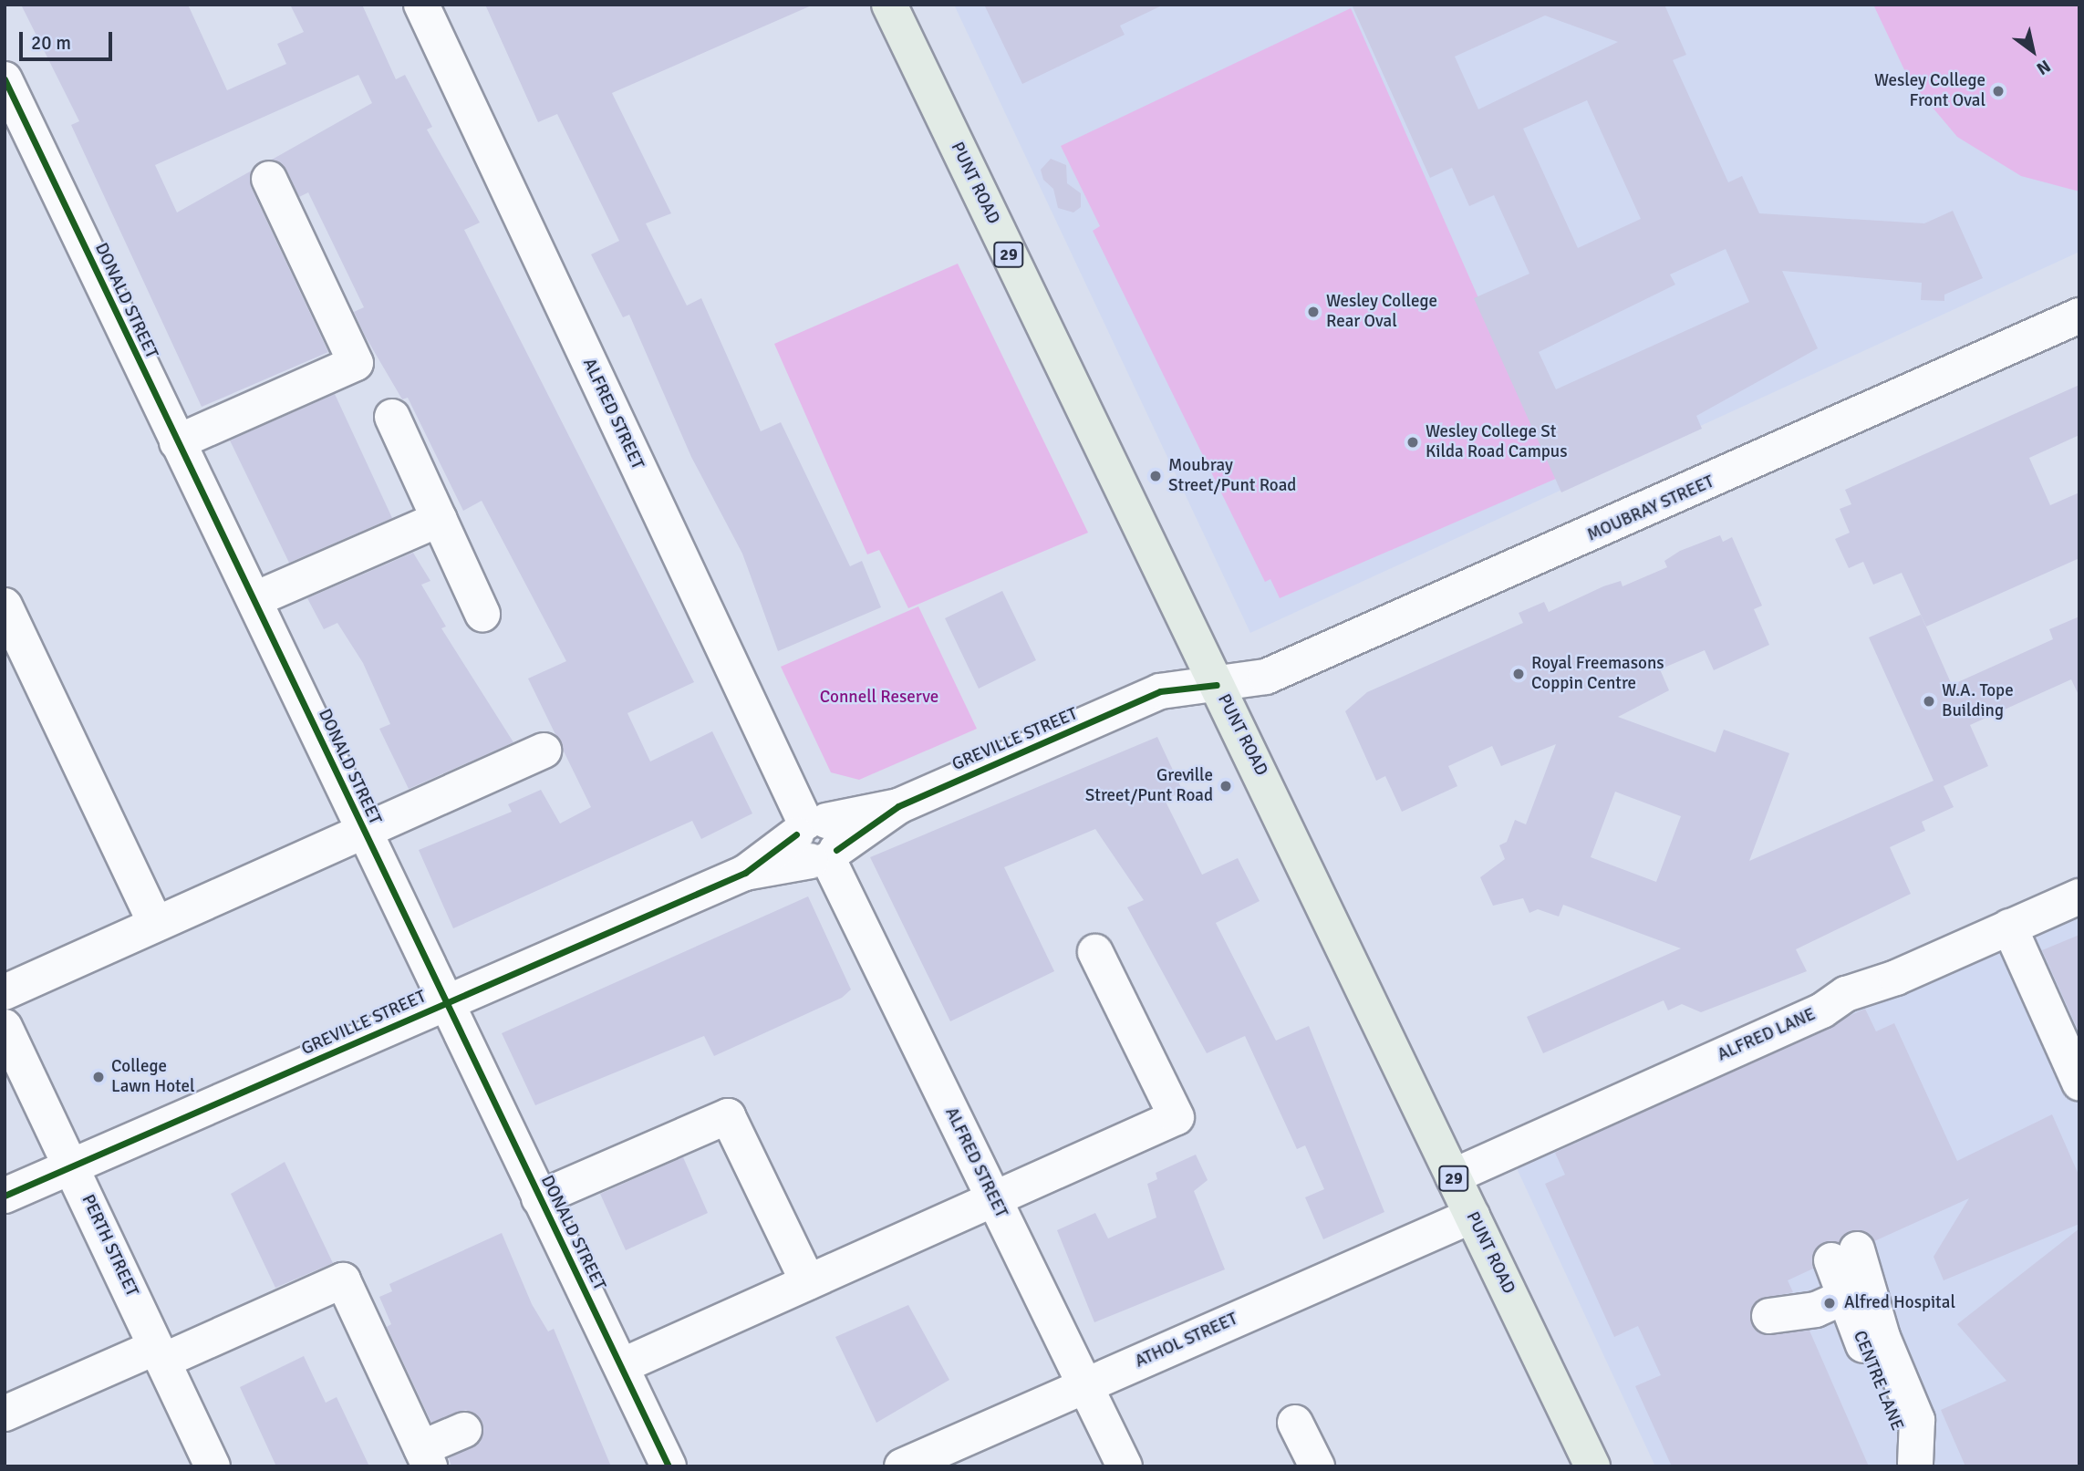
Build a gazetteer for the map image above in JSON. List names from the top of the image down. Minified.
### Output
{"streets":{"highway":["PUNT ROAD","29"],"street":["DONALD STREET","ALFRED STREET","MOUBRAY STREET","GREVILLE STREET","ALFRED LANE","PERTH STREET","ATHOL STREET","CENTRE LANE"]},"crossings":[["PUNT ROAD","MOUBRAY STREET"],["PUNT ROAD","GREVILLE STREET"],["PUNT ROAD","ALFRED LANE"],["PUNT ROAD","ATHOL STREET"],["DONALD STREET","GREVILLE STREET"],["ALFRED STREET","GREVILLE STREET"],["ALFRED STREET","ATHOL STREET"],["MOUBRAY STREET","GREVILLE STREET"],["GREVILLE STREET","PERTH STREET"]],"parks":["Connell Reserve"],"places":["Wesley College Front Oval","Wesley College Rear Oval","Wesley College St Kilda Road Campus","Moubray Street/Punt Road","Royal Freemasons Coppin Centre","W.A. Tope Building","Greville Street/Punt Road","College Lawn Hotel","Alfred Hospital"],"scale_bar":"20 m","north":"bottom right"}
